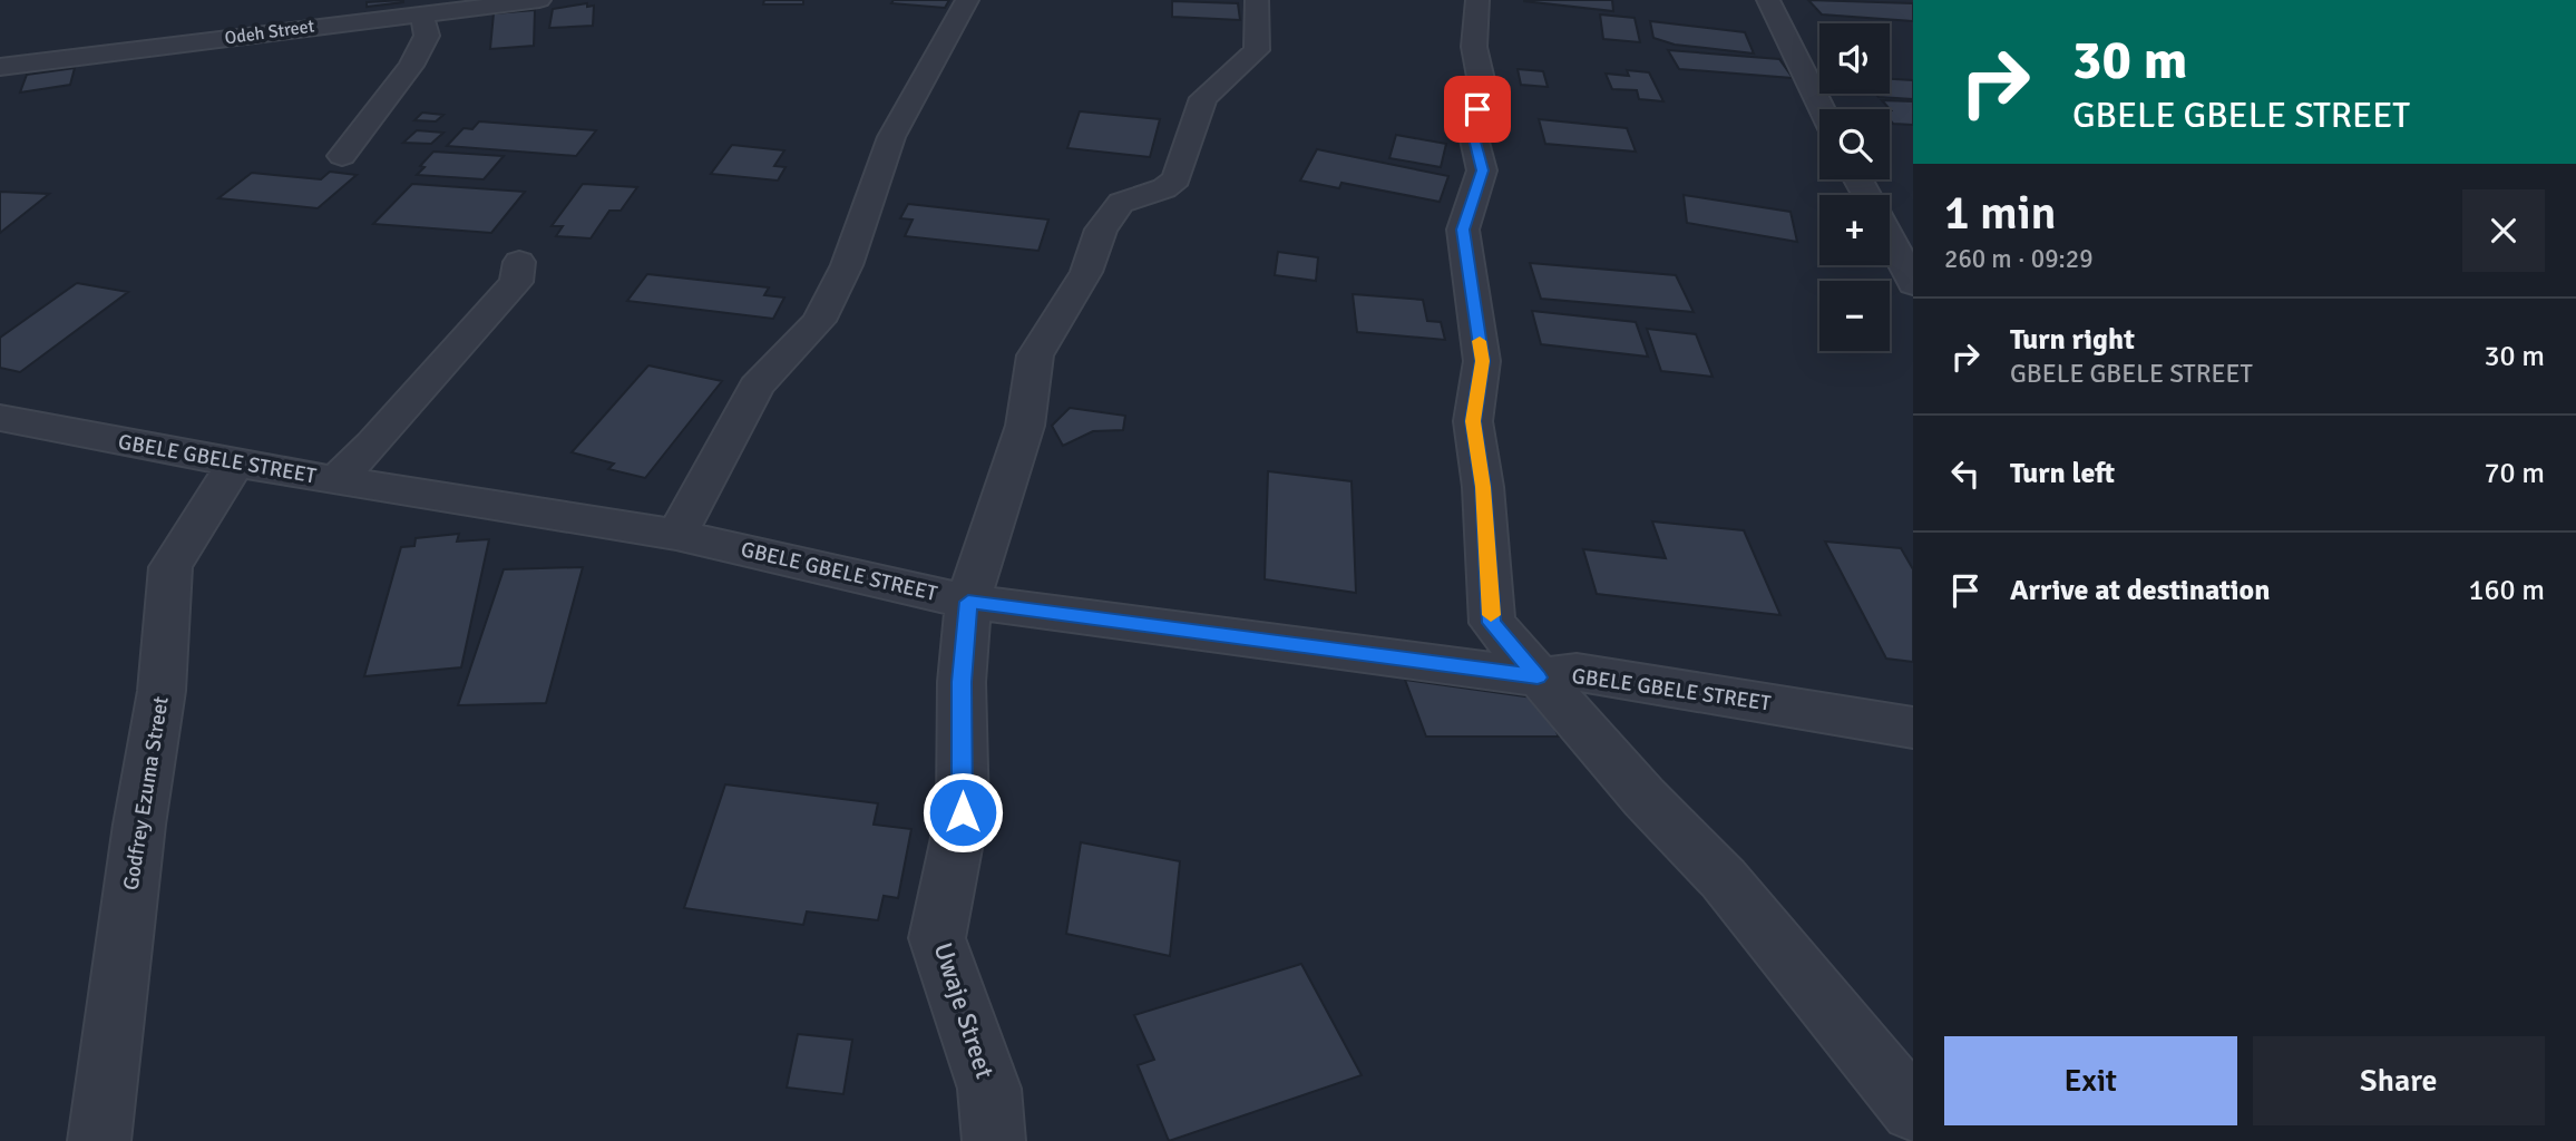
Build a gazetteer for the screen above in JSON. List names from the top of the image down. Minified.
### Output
{"streets":{"street":["Odeh Street","GBELE GBELE STREET","Godfrey Ezuma Street","Uwaje Street"]},"crossings":[["GBELE GBELE STREET","Godfrey Ezuma Street"],["GBELE GBELE STREET","Uwaje Street"]],"page":{"turn":["30 m","GBELE GBELE STREET"],"map_buttons":["+","−"],"heading":["1 min","260 m · 09:29"],"list":[{"name":"Turn right","note":"GBELE GBELE STREET","value":"30 m"},{"name":"Turn left","value":"70 m"},{"name":"Arrive at destination","value":"160 m"}],"buttons":["Exit","Share"]}}
